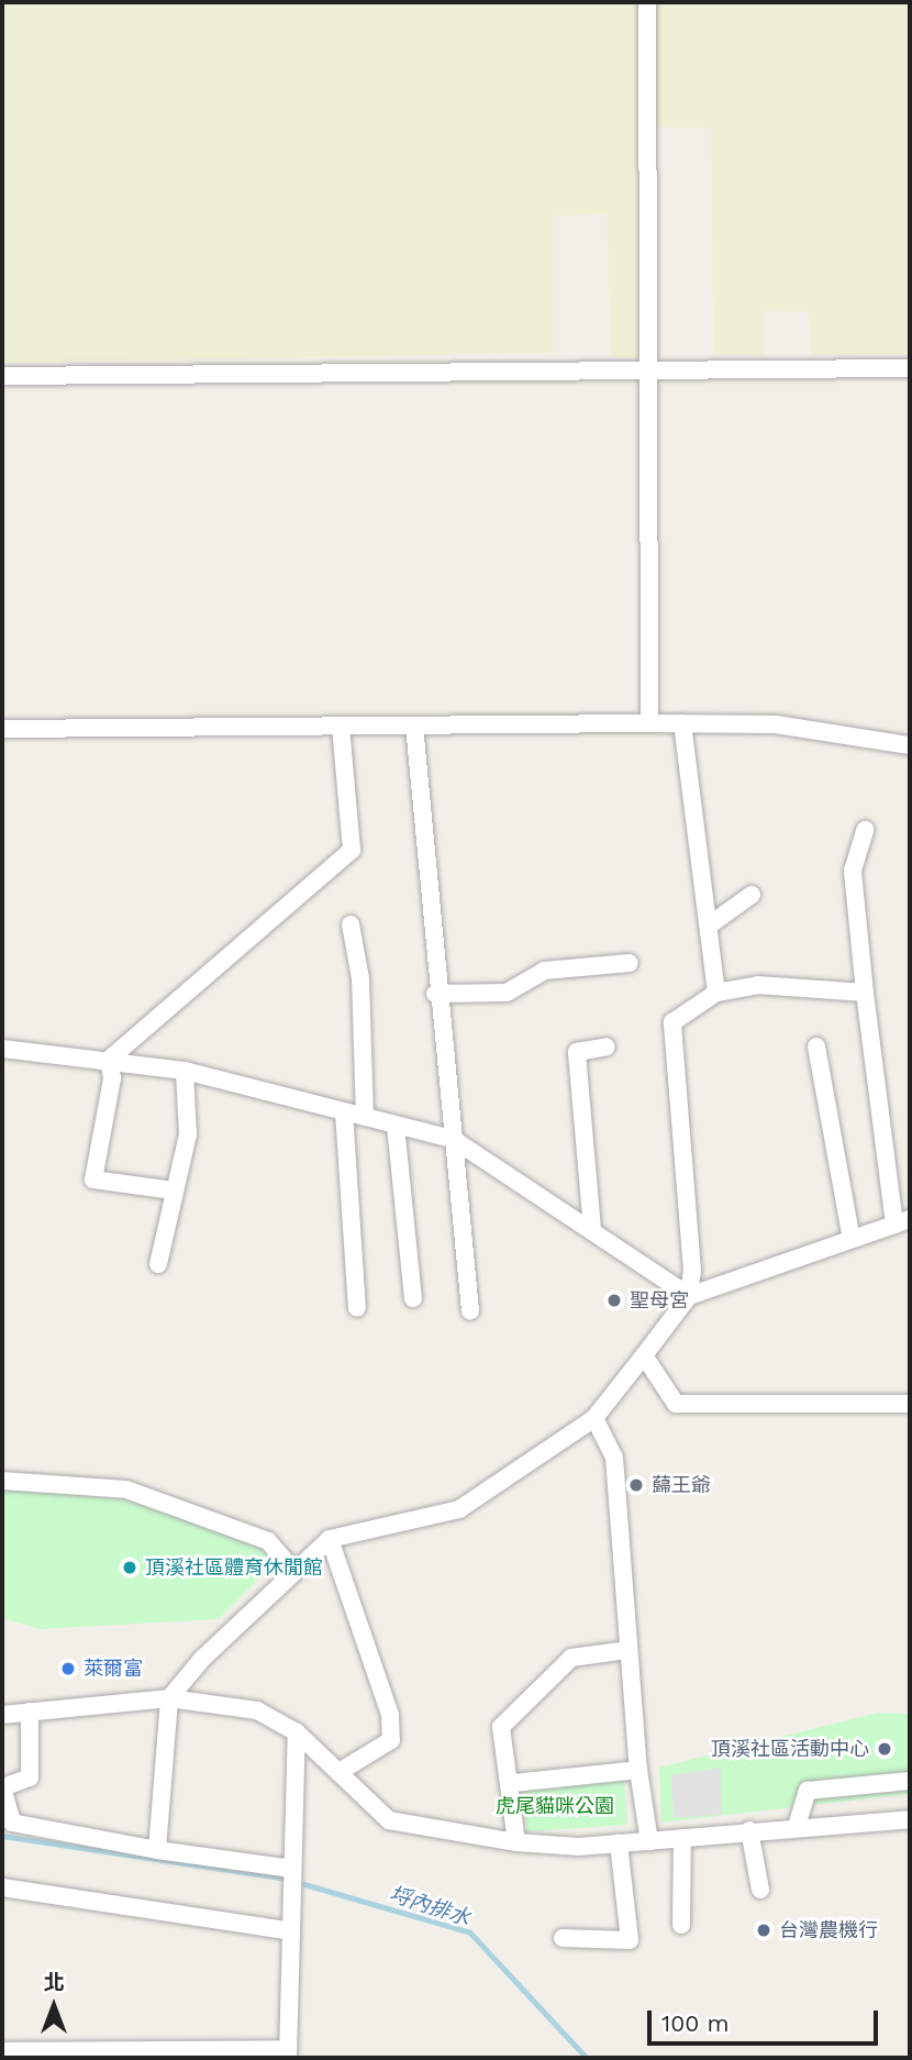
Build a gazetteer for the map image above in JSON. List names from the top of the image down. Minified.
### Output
{"water":["埒內排水"],"parks":["虎尾貓咪公園"],"places":["聖母宮","蘬王爺","頂溪社區體育休閒館","萊爾富","頂溪社區活動中心","台灣農機行"],"scale_bar":"100 m","north":"top"}
